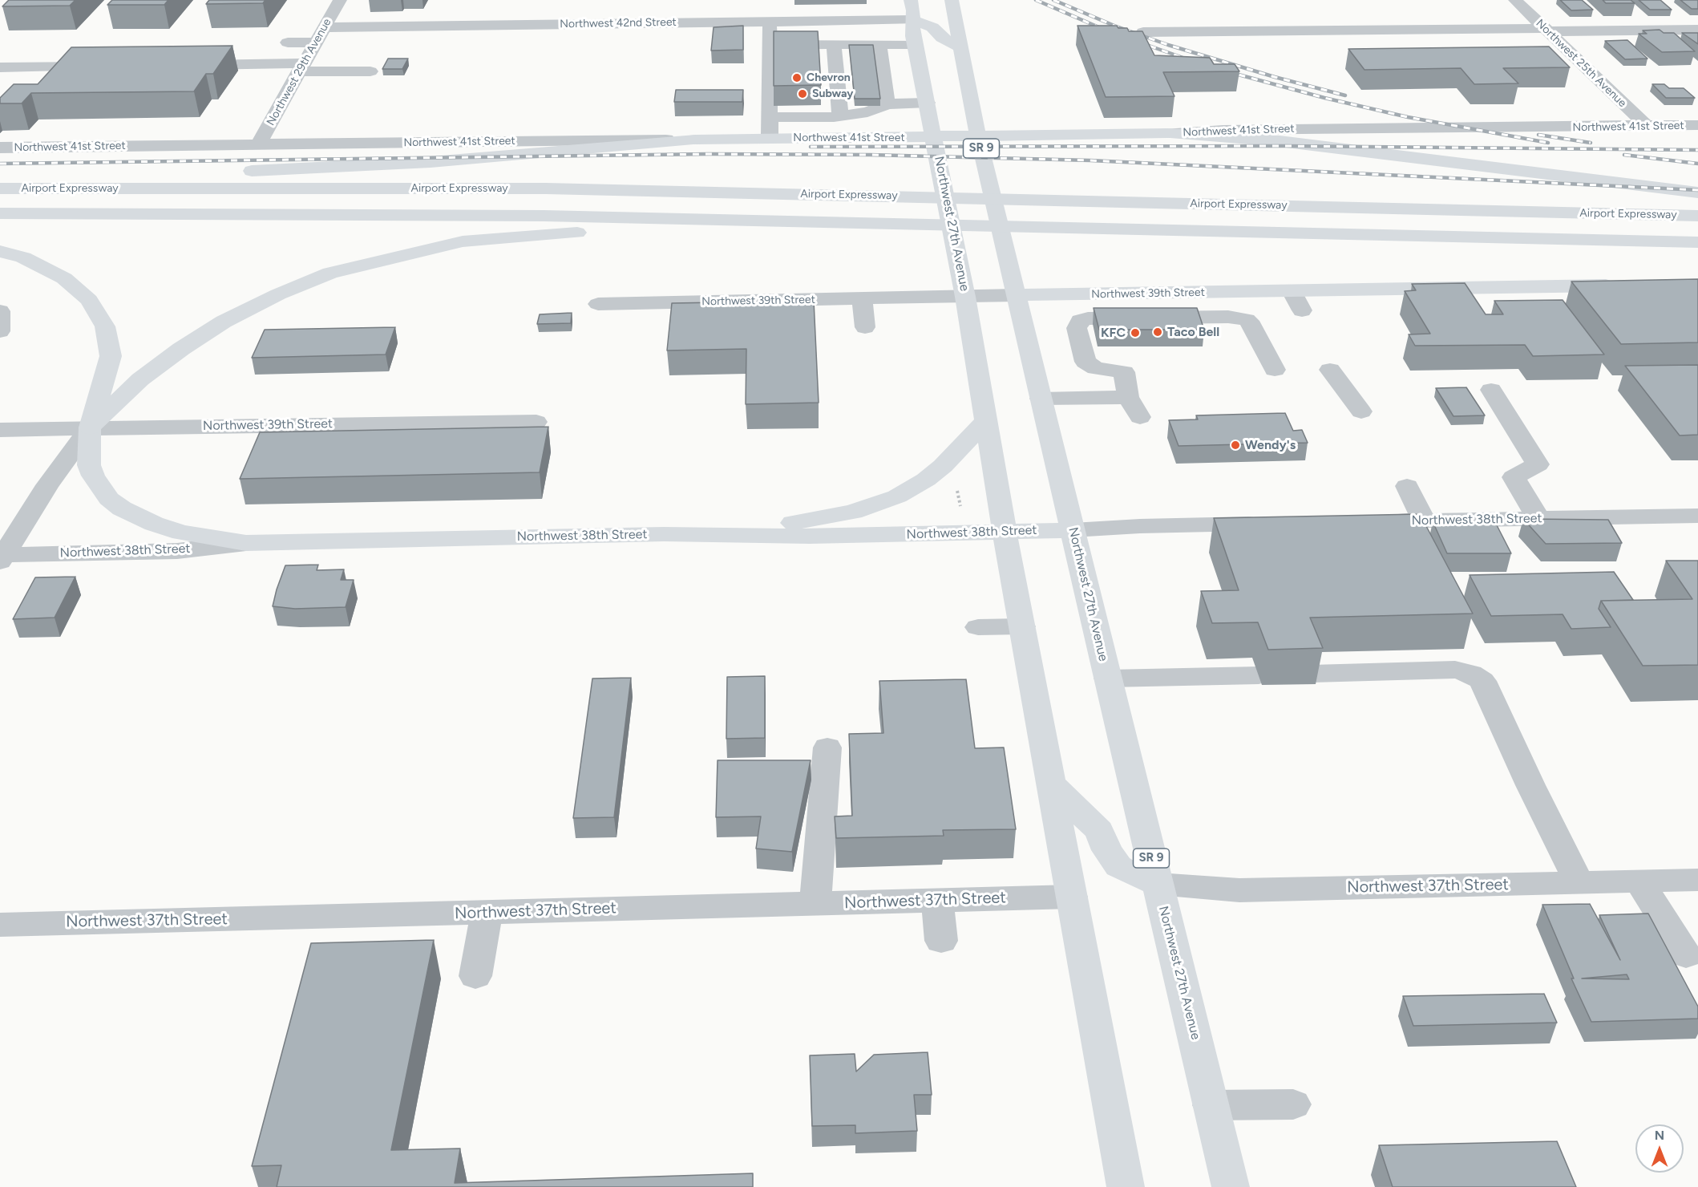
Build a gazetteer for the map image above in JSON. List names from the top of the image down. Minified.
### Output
{"streets":{"main road":["Northwest 41st Street","SR 9","Airport Expressway","Northwest 27th Avenue","Northwest 39th Street","Northwest 38th Street"],"street":["Northwest 42nd Street","Northwest 25th Avenue","Northwest 29th Avenue","Northwest 37th Street"]},"crossings":[["Northwest 42nd Street","Northwest 29th Avenue"],["Northwest 42nd Street","Northwest 27th Avenue"],["Northwest 25th Avenue","Northwest 41st Street"],["Northwest 29th Avenue","Northwest 41st Street"],["Northwest 41st Street","Northwest 27th Avenue"],["Northwest 27th Avenue","Northwest 39th Street"],["Northwest 27th Avenue","Northwest 38th Street"],["Northwest 27th Avenue","Northwest 37th Street"],["Northwest 39th Street","Northwest 38th Street"]],"places":["Chevron","Subway","Taco Bell","KFC","Wendy's"],"north":"top"}
